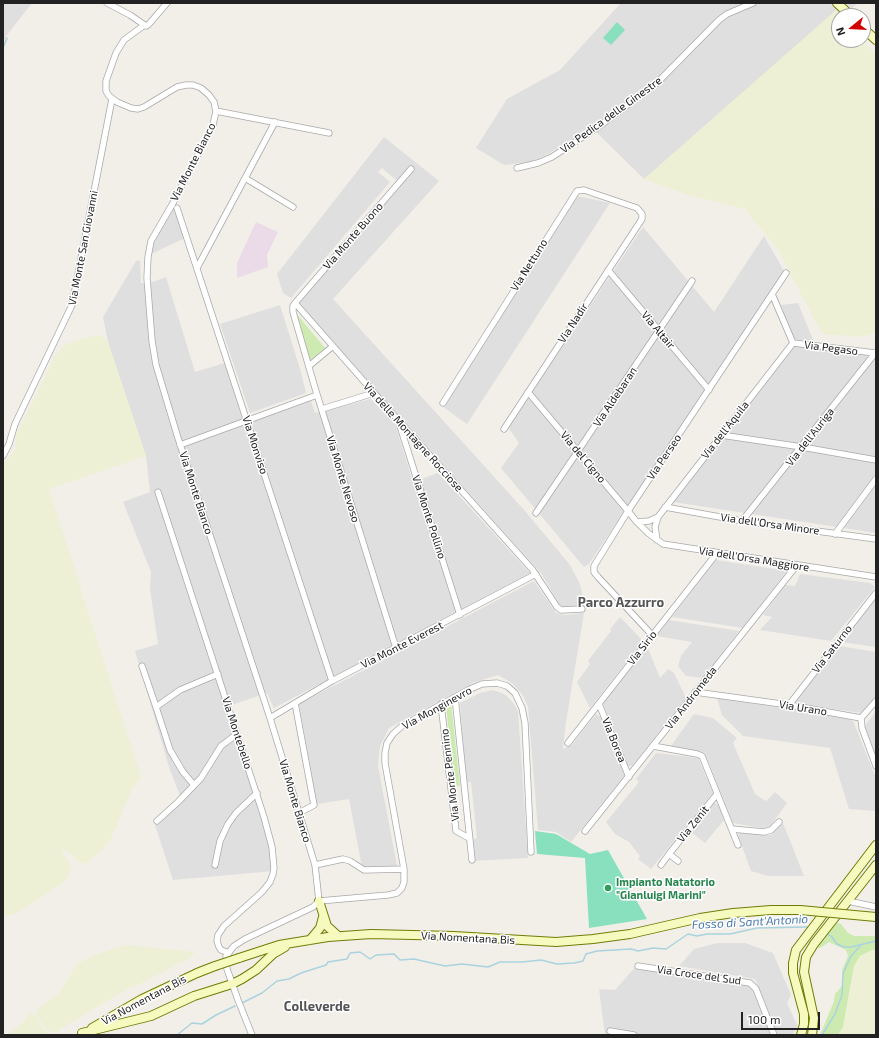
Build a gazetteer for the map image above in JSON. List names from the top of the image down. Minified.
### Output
{"streets":{"main road":["Via Nomentana Bis"],"street":["Via Pedica delle Ginestre","Via Monte Bianco","Via Monte Buono","Via Monte San Giovanni","Via Nettuno","Via Nadir","Via Altair","Via Pegaso","Via Aldebaran","Via dell'Aquila","Via delle Montagne Rocciose","Via dell'Auriga","Via Monviso","Via del Cigno","Via Perseo","Via Monte Nevoso","Via Monte Pollino","Via dell'Orsa Minore","Via dell'Orsa Maggiore","Via Monte Everest","Via Sirio","Via Saturno","Via Andromeda","Via Monginevro","Via Urano","Via Montebello","Via Borea","Via Monte Pennino","Via Zenit","Via Croce del Sud"]},"crossings":[["Via Monte Bianco","Via Monte San Giovanni"],["Via Monte Bianco","Via Monte Everest"],["Via Monte Bianco","Via Monginevro"],["Via Monte Buono","Via delle Montagne Rocciose"],["Via Monte Buono","Via Monte Nevoso"],["Via Nettuno","Via Nadir"],["Via Nadir","Via Altair"],["Via Nadir","Via del Cigno"],["Via Altair","Via Aldebaran"],["Via Altair","Via Perseo"],["Via Pegaso","Via dell'Aquila"],["Via Pegaso","Via dell'Auriga"],["Via Pegaso","Via Perseo"],["Via Aldebaran","Via del Cigno"],["Via dell'Aquila","Via dell'Orsa Minore"],["Via delle Montagne Rocciose","Via Monte Nevoso"],["Via delle Montagne Rocciose","Via Monte Pollino"],["Via delle Montagne Rocciose","Via Monte Everest"],["Via dell'Auriga","Via dell'Orsa Minore"],["Via Monviso","Via Monte Everest"],["Via del Cigno","Via Perseo"],["Via del Cigno","Via dell'Orsa Maggiore"],["Via Perseo","Via Sirio"],["Via Monte Nevoso","Via Monte Everest"],["Via Monte Pollino","Via Monte Everest"],["Via dell'Orsa Maggiore","Via Sirio"],["Via dell'Orsa Maggiore","Via Andromeda"],["Via Sirio","Via Borea"],["Via Saturno","Via Urano"],["Via Andromeda","Via Urano"],["Via Andromeda","Via Borea"],["Via Monginevro","Via Monte Pennino"]],"districts":["Parco Azzurro","Colleverde"],"water":["Fosso di Sant'Antonio"],"places":["Impianto Natatorio \"Gianluigi Marini\""],"scale_bar":"100 m","north":"left"}
